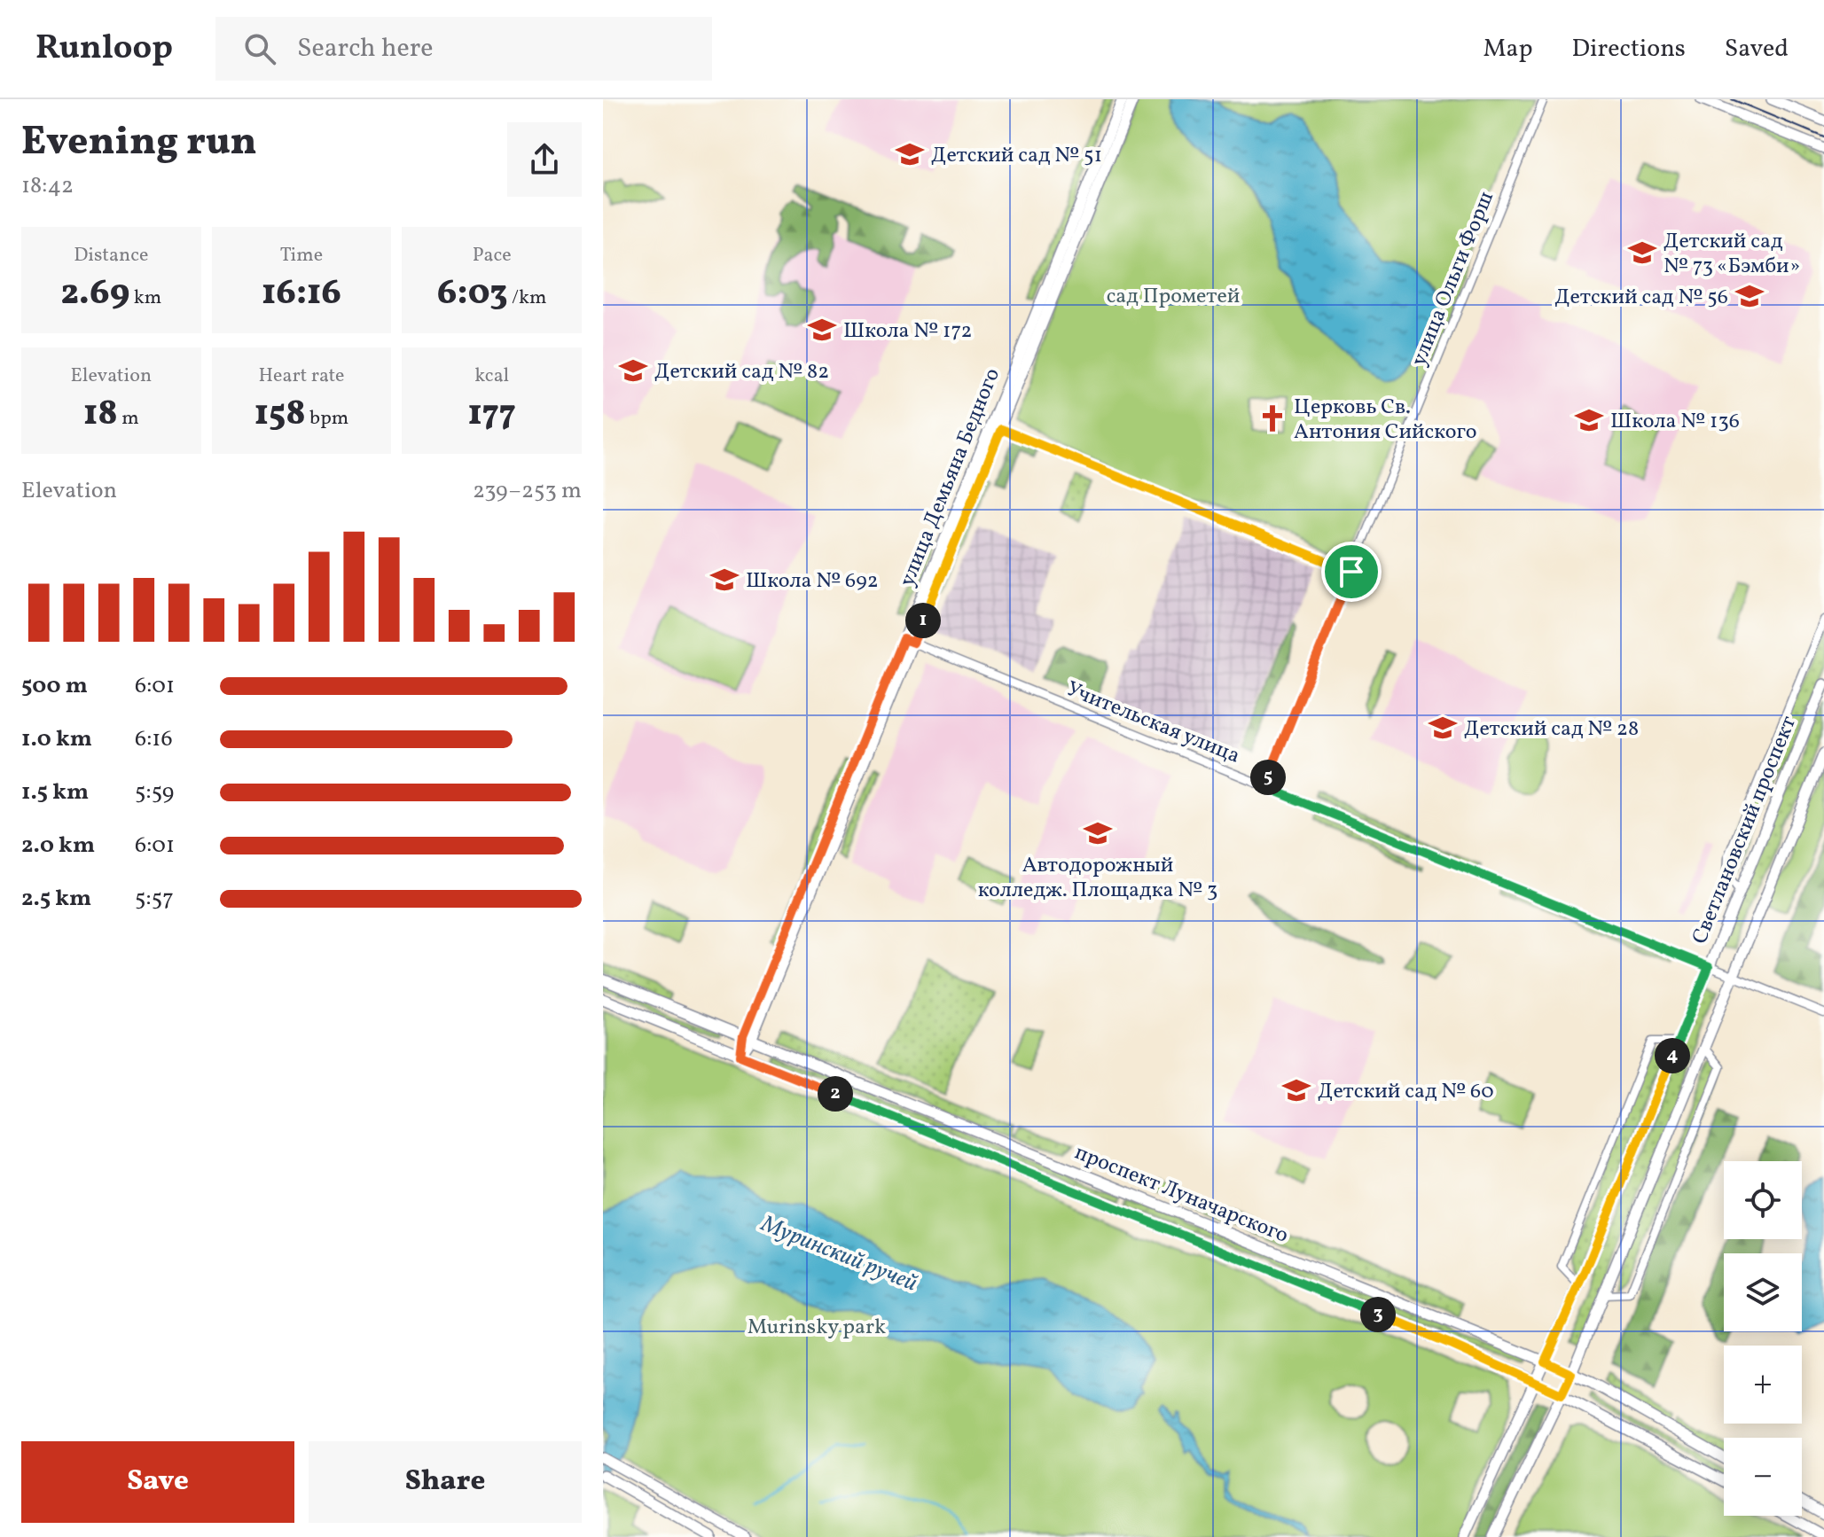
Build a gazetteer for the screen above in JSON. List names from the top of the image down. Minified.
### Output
{"streets":{"main road":["улица Демьяна Бедного","Светлановский проспект","проспект Луначарского"],"street":["улица Ольги Форш","Учительская улица"]},"crossings":[["улица Ольги Форш","Учительская улица"],["улица Демьяна Бедного","Учительская улица"],["улица Демьяна Бедного","проспект Луначарского"],["Учительская улица","Светлановский проспект"],["Светлановский проспект","проспект Луначарского"]],"water":["Муринский ручей"],"parks":["сад Прометей","Murinsky park"],"places":{"school or university":["Детский сад № 51","Детский сад № 73 «Бэмби»","Детский сад № 56","Школа № 172","Детский сад № 82","Школа № 136","Школа № 692","Детский сад № 28","Автодорожный колледж. Площадка № 3","Детский сад № 60"],"church":["Церковь Св. Антония Сийского"]},"page":{"header":"Runloop","search":"Search here","nav":["Map","Directions","Saved"],"heading":["Evening run","18:42"],"stats":[["Distance","2.69 km"],["Time","16:16"],["Pace","6:03 /km"],["Elevation","18 m"],["Heart rate","158 bpm"],["kcal","177"]],"chart":["Elevation","239–253 m"],"pins":["1","5","4","2","3"],"list":[{"name":"500 m","note":"6:01"},{"name":"1.0 km","note":"6:16"},{"name":"1.5 km","note":"5:59"},{"name":"2.0 km","note":"6:01"},{"name":"2.5 km","note":"5:57"}],"map_buttons":["+","−"],"buttons":["Save","Share"]}}
